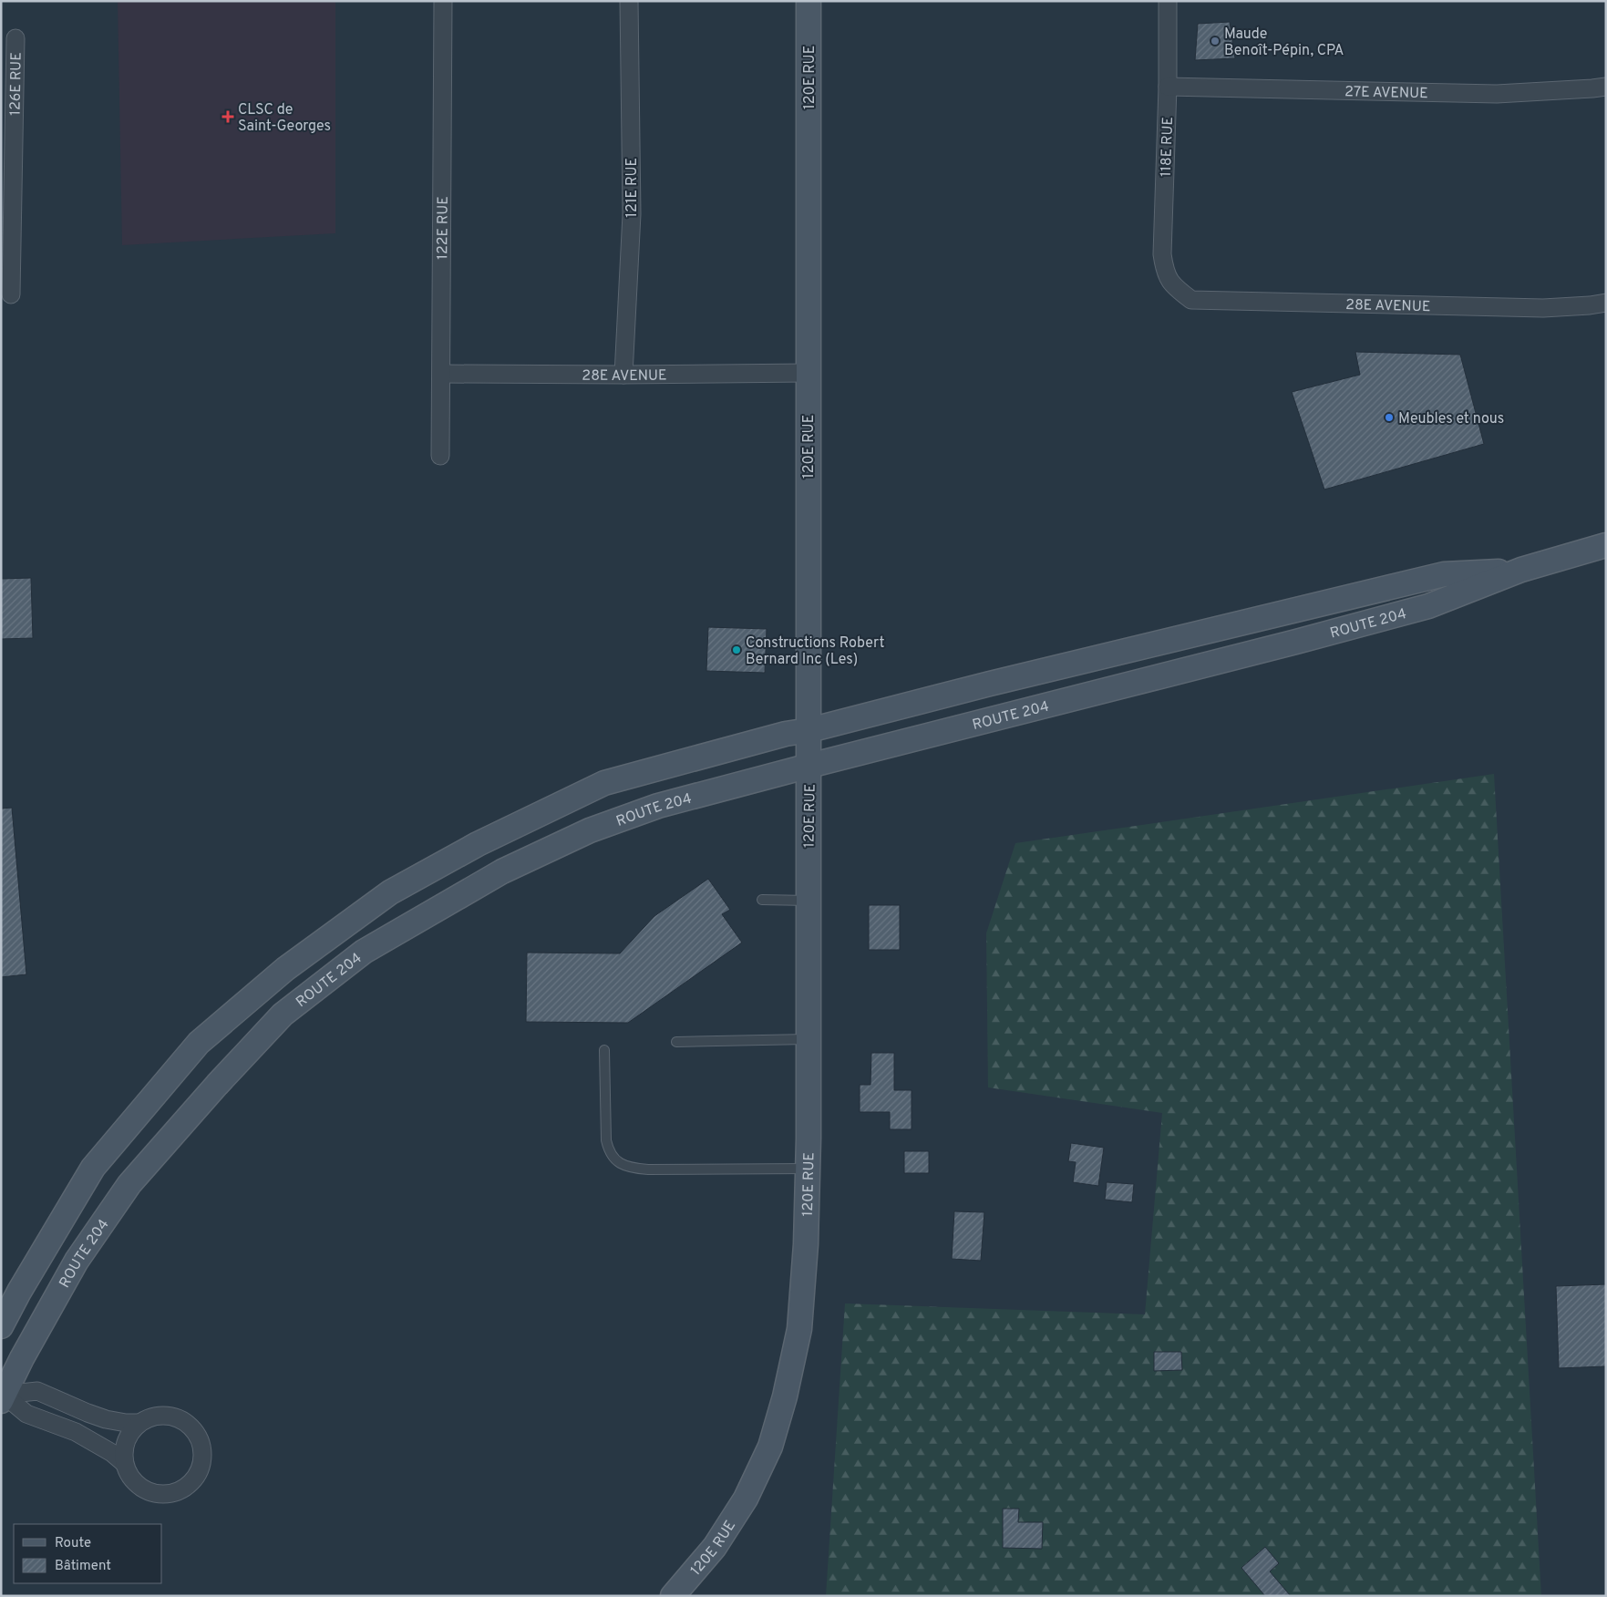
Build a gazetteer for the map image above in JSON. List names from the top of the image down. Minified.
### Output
{"streets":{"main road":["120E RUE","ROUTE 204"],"street":["126E RUE","27E AVENUE","118E RUE","121E RUE","122E RUE","28E AVENUE"]},"crossings":[["120E RUE","28E AVENUE"],["120E RUE","ROUTE 204"],["27E AVENUE","118E RUE"],["118E RUE","28E AVENUE"],["121E RUE","28E AVENUE"],["122E RUE","28E AVENUE"]],"places":{"other":["Maude Benoît-Pépin, CPA","Meubles et nous","Constructions Robert Bernard Inc (Les)"],"health":["CLSC de Saint-Georges"]},"legend":["Route","Bâtiment"]}
